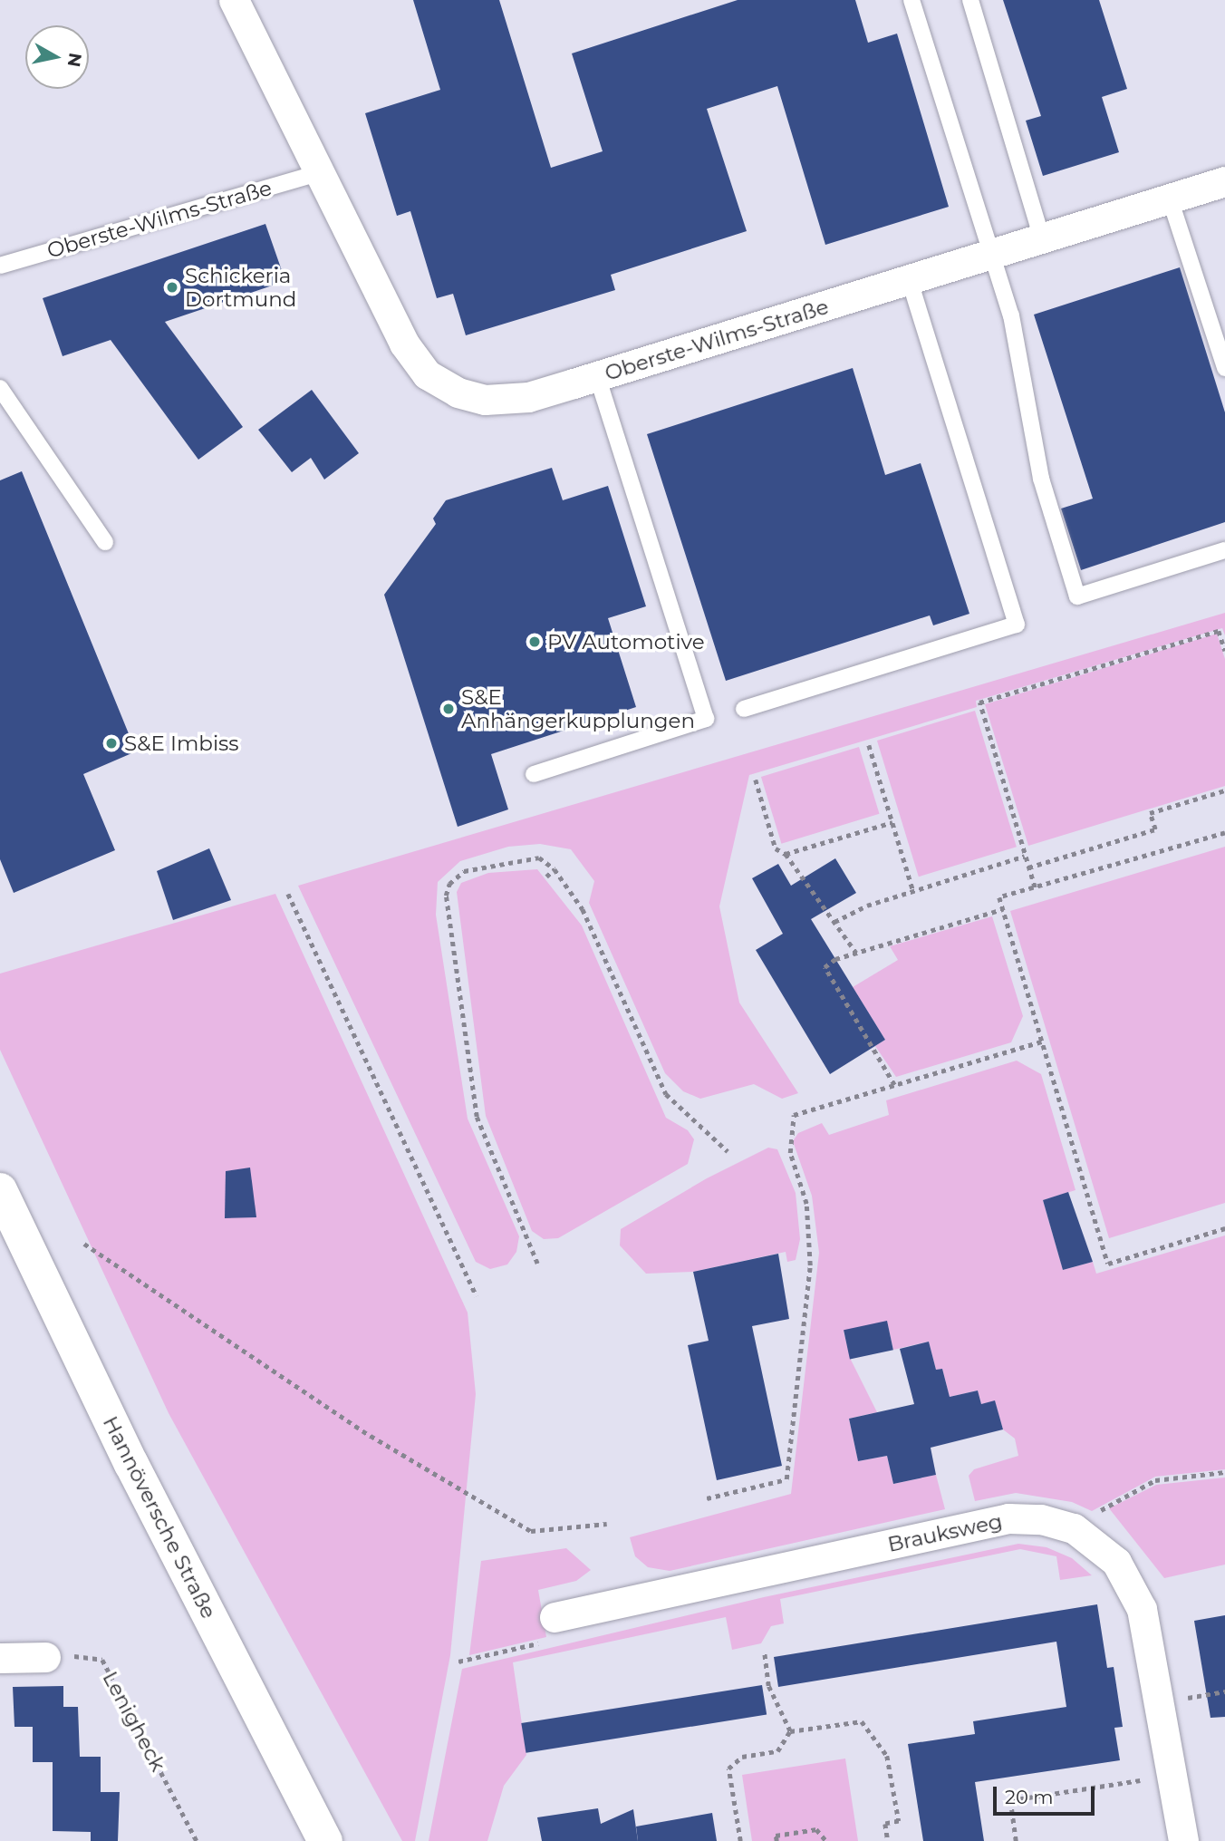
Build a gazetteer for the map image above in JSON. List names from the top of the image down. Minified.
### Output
{"streets":{"main road":["Hannöversche Straße"],"street":["Oberste-Wilms-Straße","Brauksweg"],"path":["Lenigheck"]},"places":["Schickeria Dortmund","PV Automotive","S&E Anhängerkupplungen","S&E Imbiss"],"scale_bar":"20 m","north":"right"}
